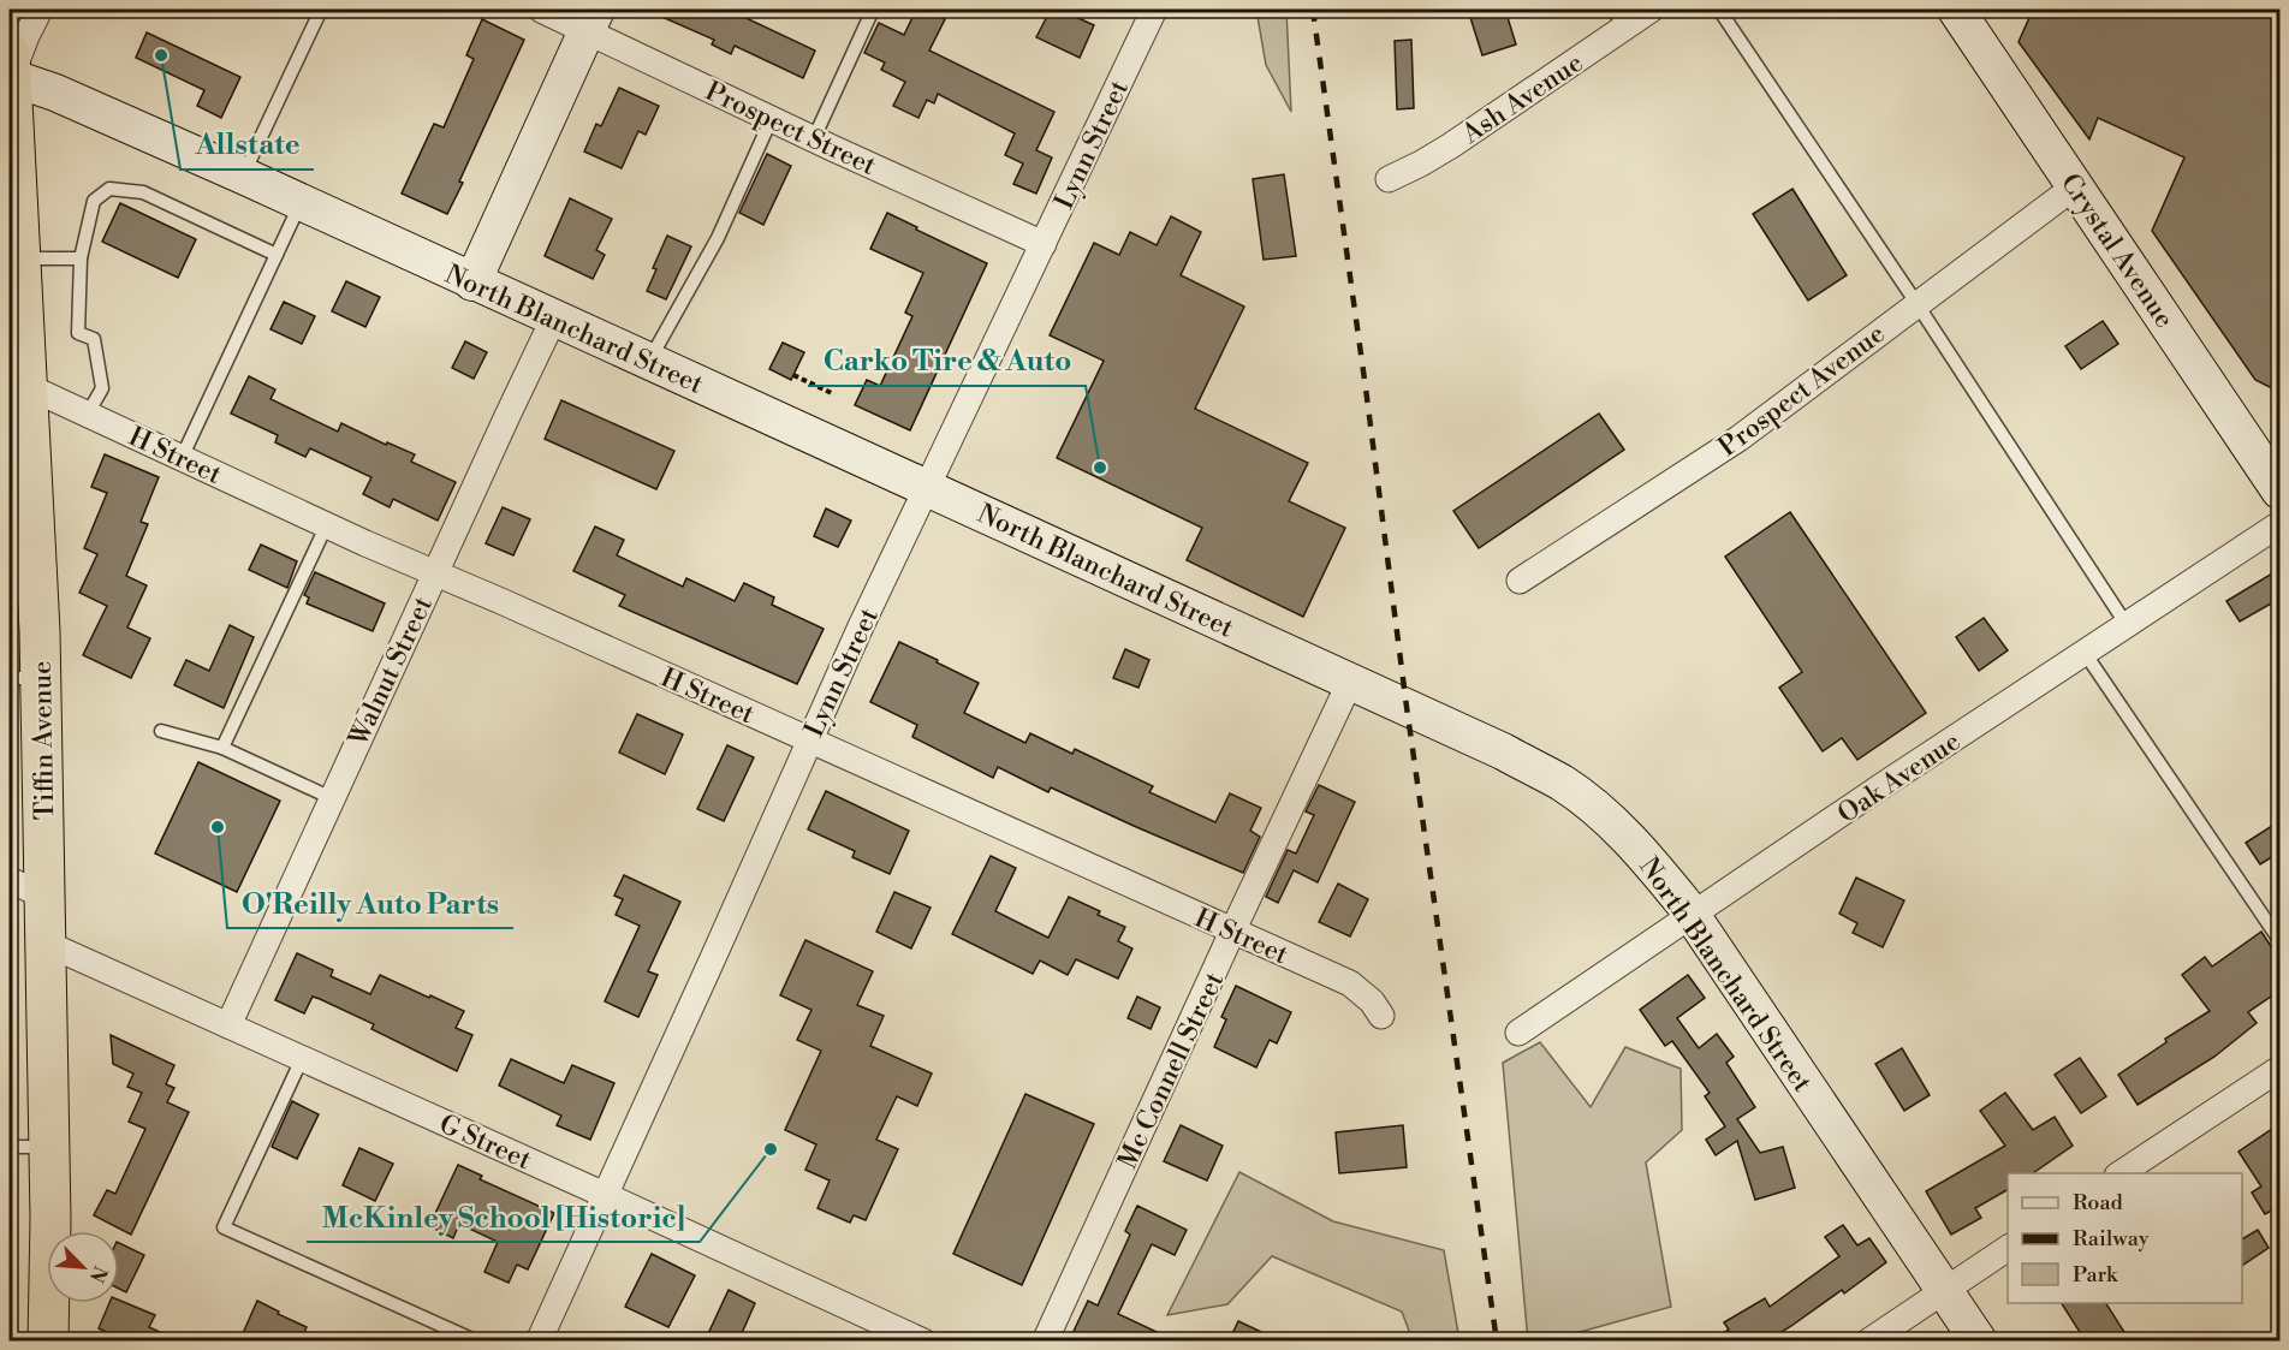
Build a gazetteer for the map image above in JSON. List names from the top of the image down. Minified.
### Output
{"streets":{"highway":["Tiffin Avenue"],"street":["Ash Avenue","Prospect Street","Lynn Street","Crystal Avenue","North Blanchard Street","Prospect Avenue","H Street","Walnut Street","Oak Avenue","Mc Connell Street","G Street"]},"crossings":[["Prospect Street","Lynn Street"],["Lynn Street","North Blanchard Street"],["Lynn Street","H Street"],["Lynn Street","G Street"],["Crystal Avenue","Prospect Avenue"],["North Blanchard Street","Walnut Street"],["North Blanchard Street","Tiffin Avenue"],["North Blanchard Street","Oak Avenue"],["North Blanchard Street","Mc Connell Street"],["H Street","Walnut Street"],["H Street","Tiffin Avenue"],["H Street","Mc Connell Street"],["Walnut Street","G Street"],["Tiffin Avenue","G Street"]],"places":["Allstate","Carko Tire & Auto","O'Reilly Auto Parts","McKinley School [Historic]"],"legend":["Road","Railway","Park"],"north":"bottom right"}
